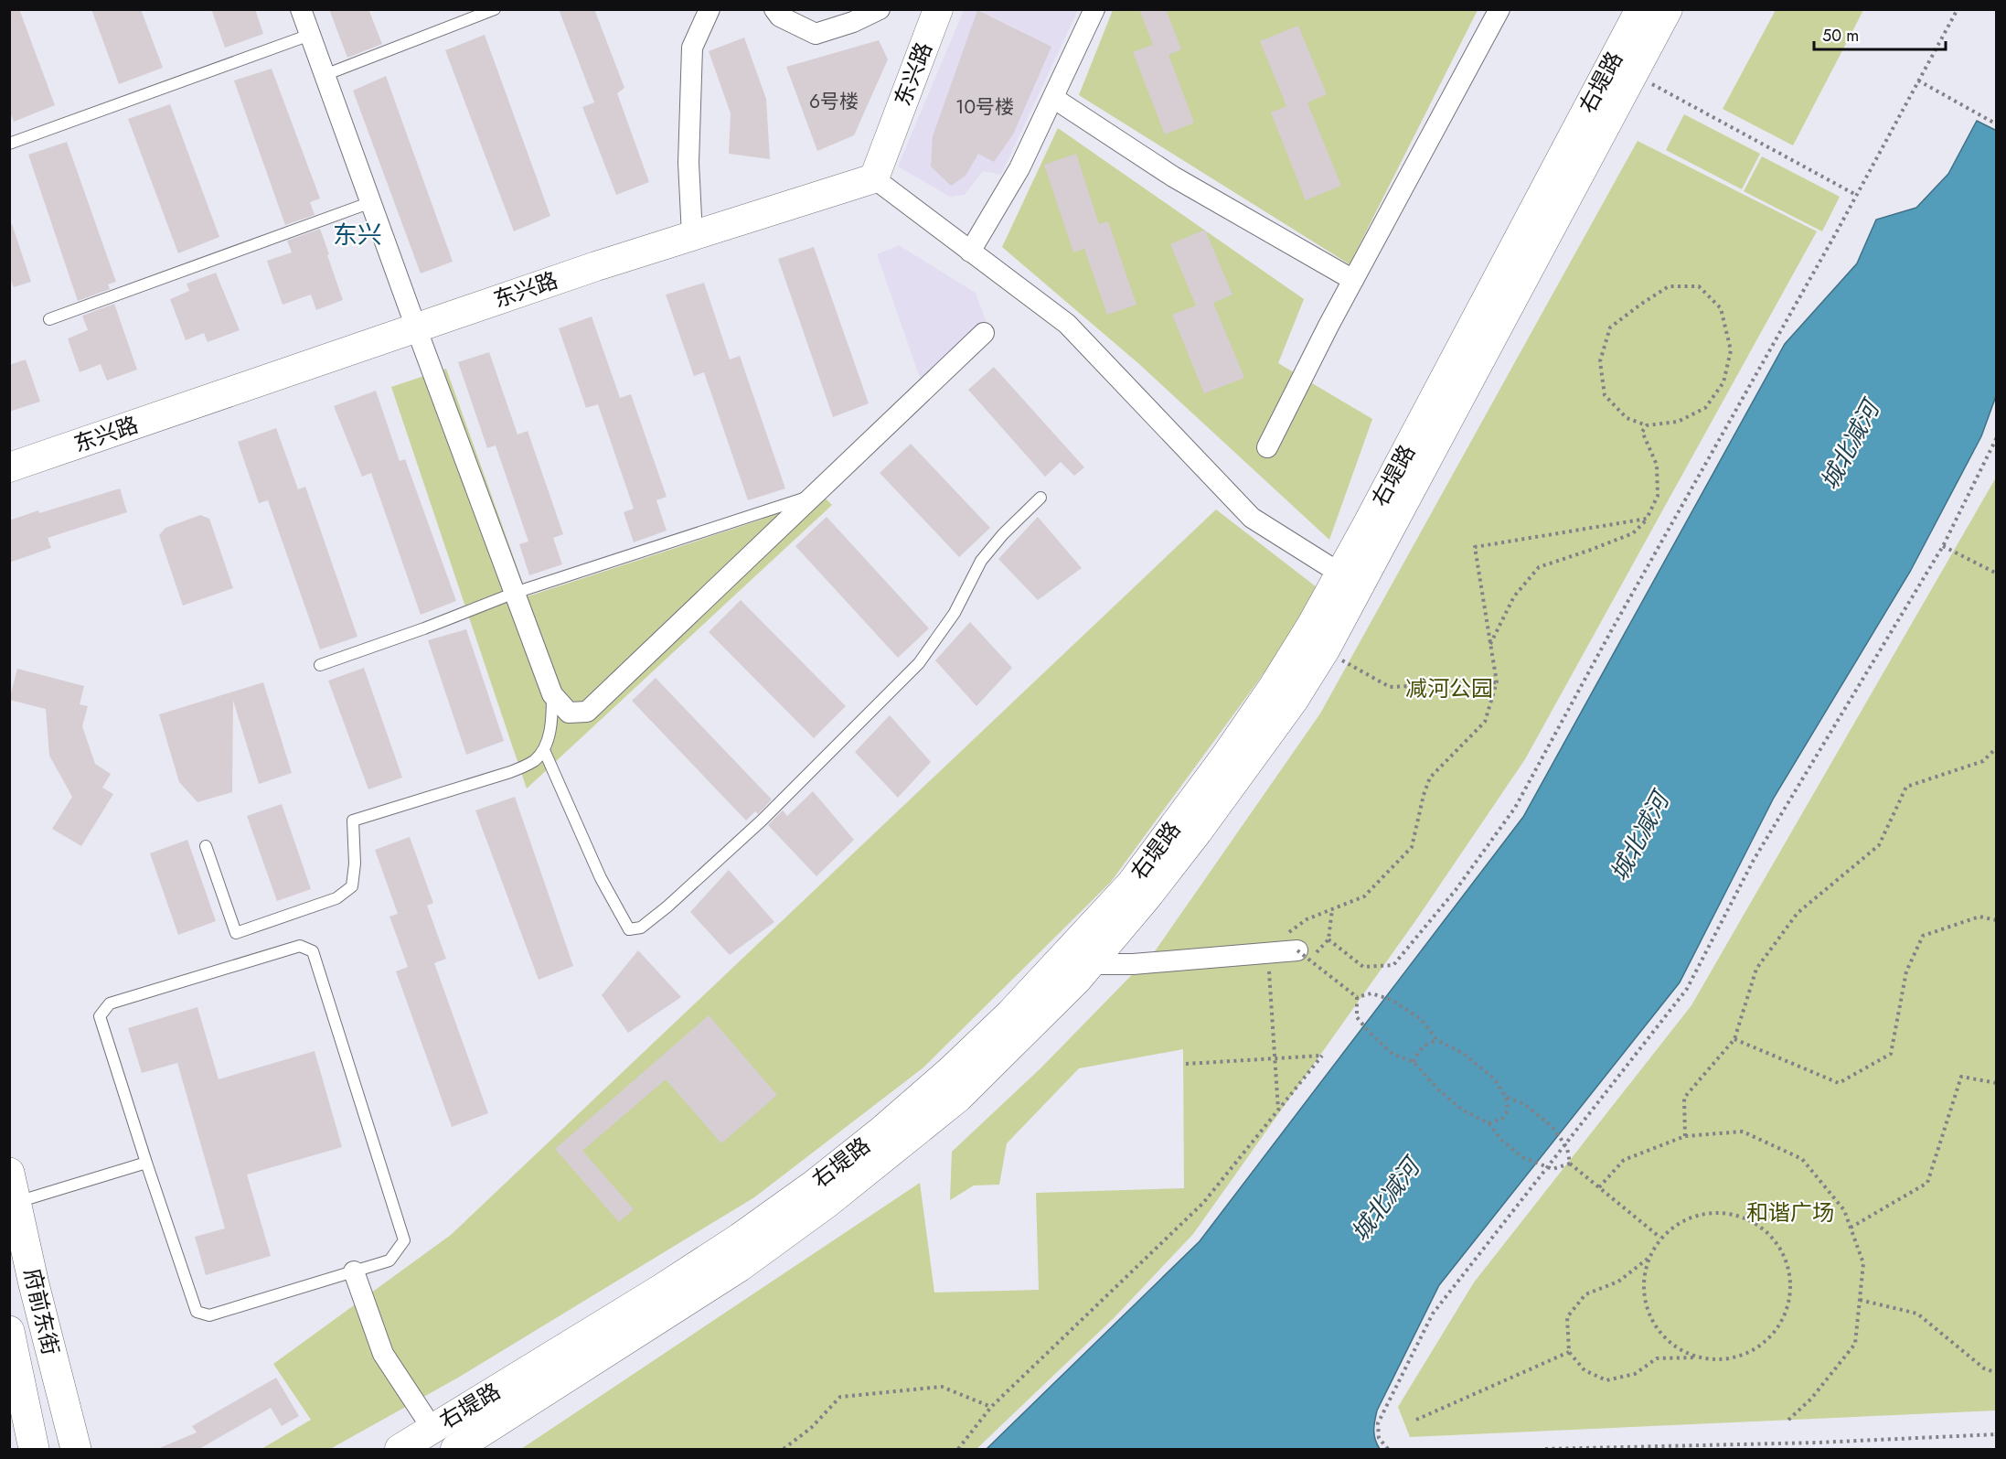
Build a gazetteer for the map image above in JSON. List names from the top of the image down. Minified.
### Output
{"streets":{"main road":["东兴路","右堤路","府前东街"]},"districts":["东兴"],"water":["城北减河"],"parks":["减河公园","和谐广场"],"house_numbers":["6号楼","10号楼"],"scale_bar":"50 m"}
